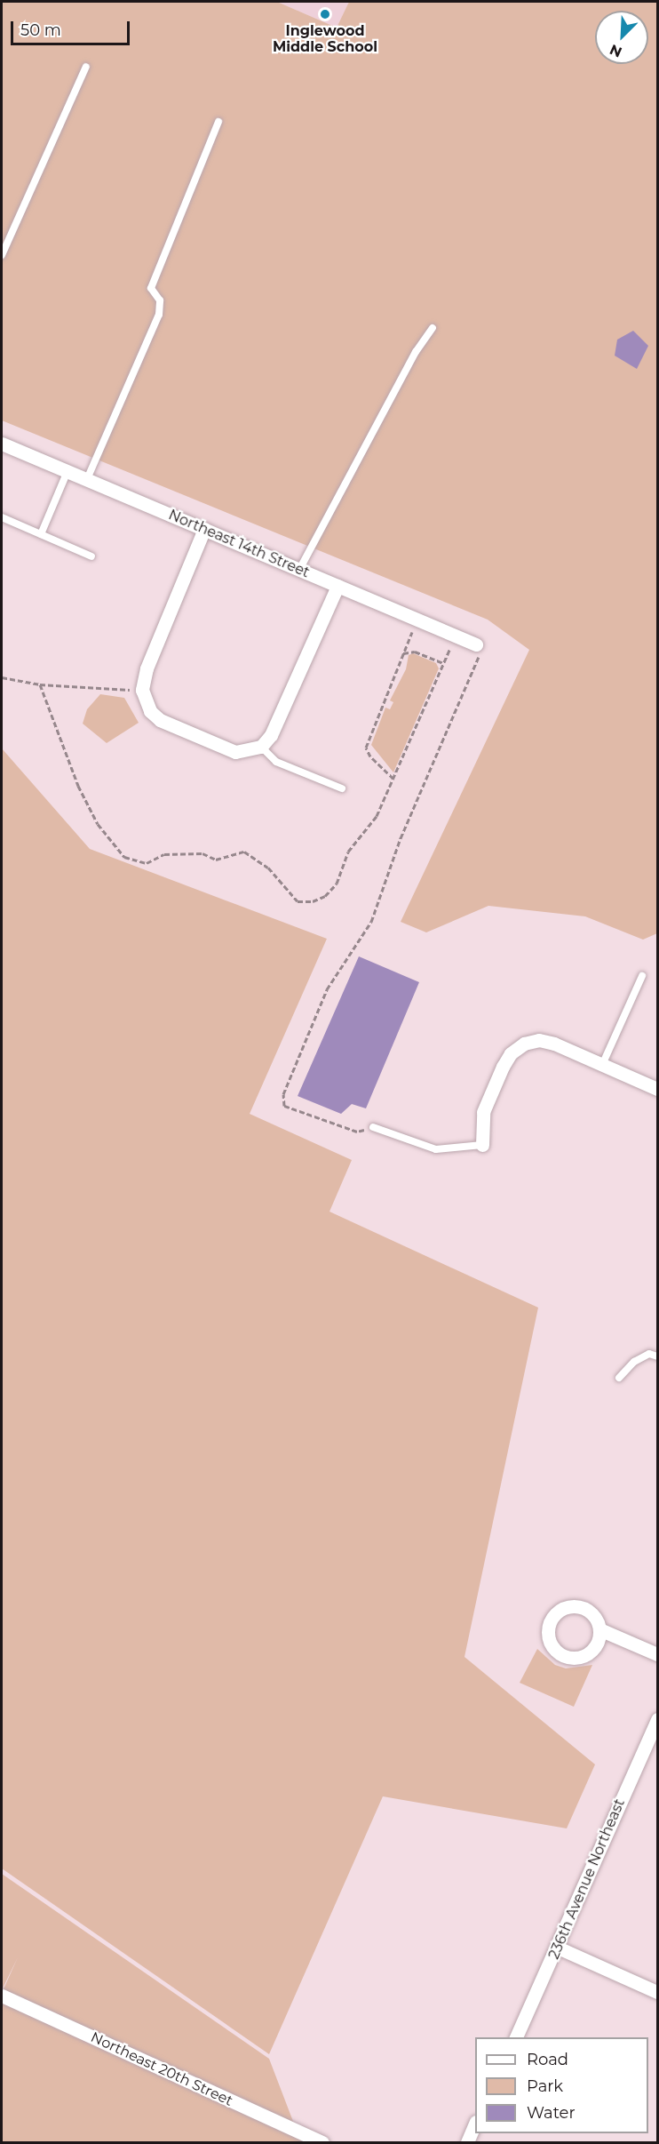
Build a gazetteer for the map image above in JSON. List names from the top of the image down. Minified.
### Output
{"streets":{"street":["Northeast 14th Street","236th Avenue Northeast","Northeast 20th Street"]},"places":["Inglewood Middle School"],"legend":["Road","Park","Water"],"scale_bar":"50 m","north":"bottom left"}
